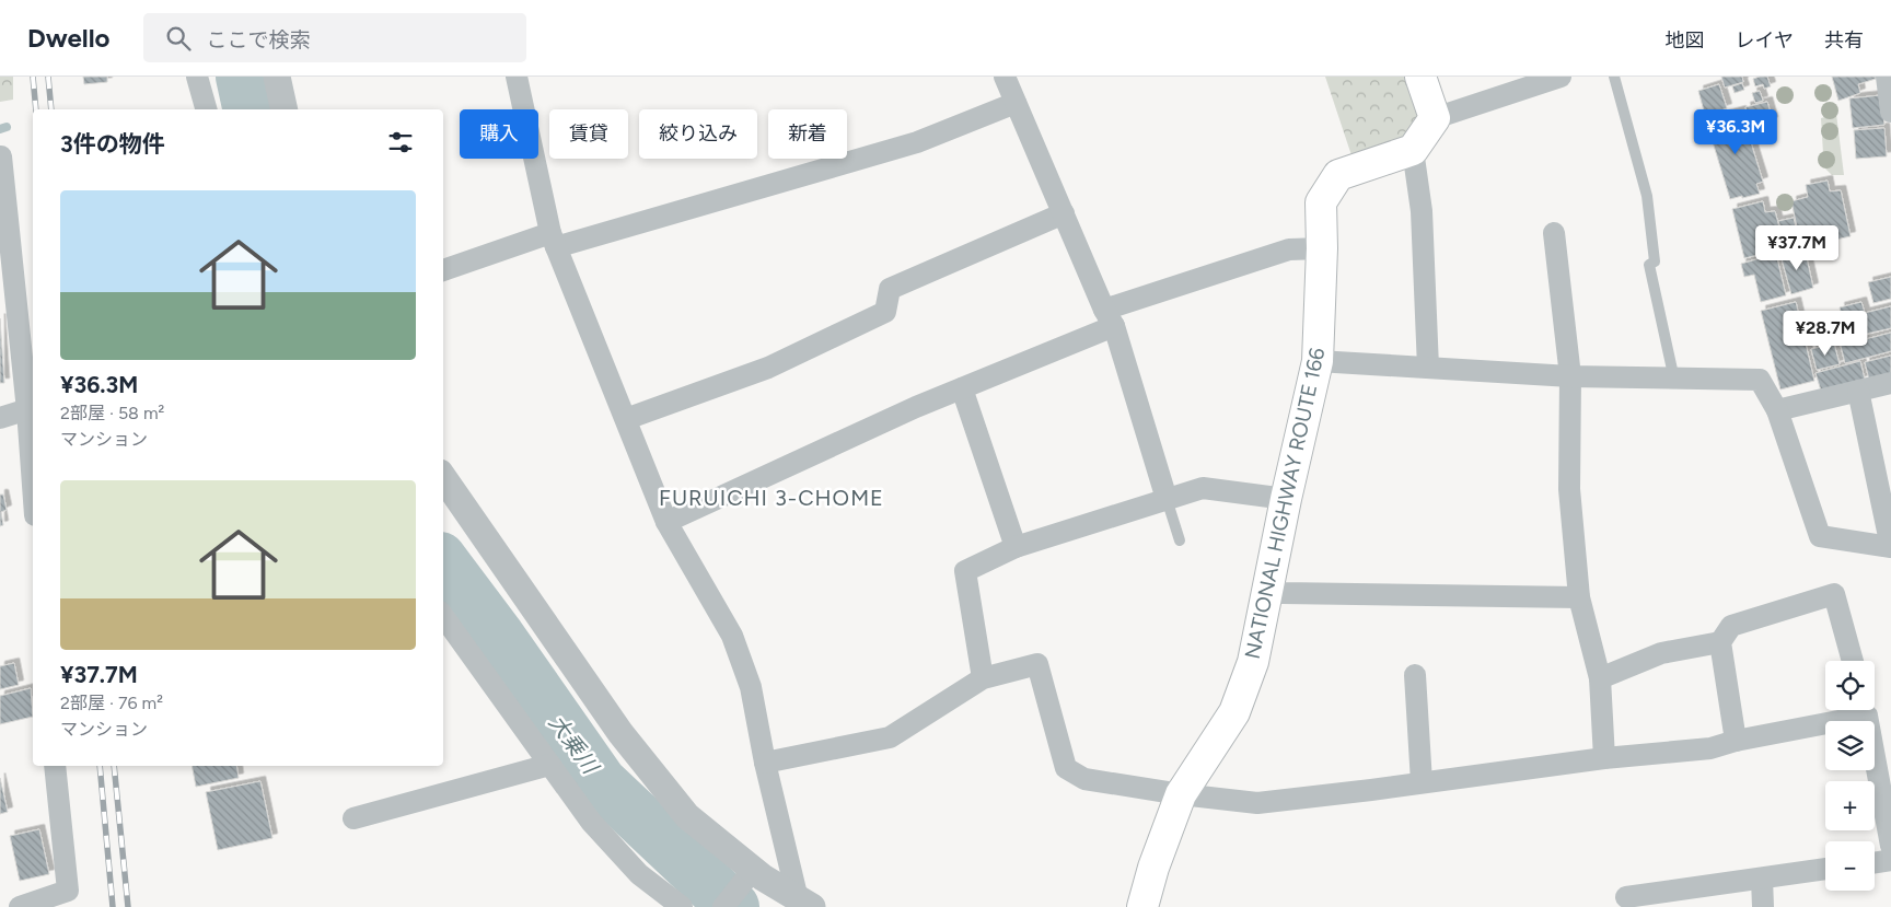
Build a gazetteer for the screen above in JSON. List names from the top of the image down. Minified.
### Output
{"streets":{"highway":["NATIONAL HIGHWAY ROUTE 166"]},"districts":["FURUICHI 3-CHOME"],"water":["大乗川"],"page":{"header":"Dwello","search":"ここで検索","nav":["地図","レイヤ","共有"],"price":["¥36.3M","¥37.7M","¥28.7M"],"chip":["購入","賃貸","絞り込み","新着"],"heading":"3件の物件","list":[{"name":"¥36.3M","note":"2部屋 · 58 m² · マンション"},{"name":"¥37.7M","note":"2部屋 · 76 m² · マンション"}],"map_buttons":["+","−"]}}
